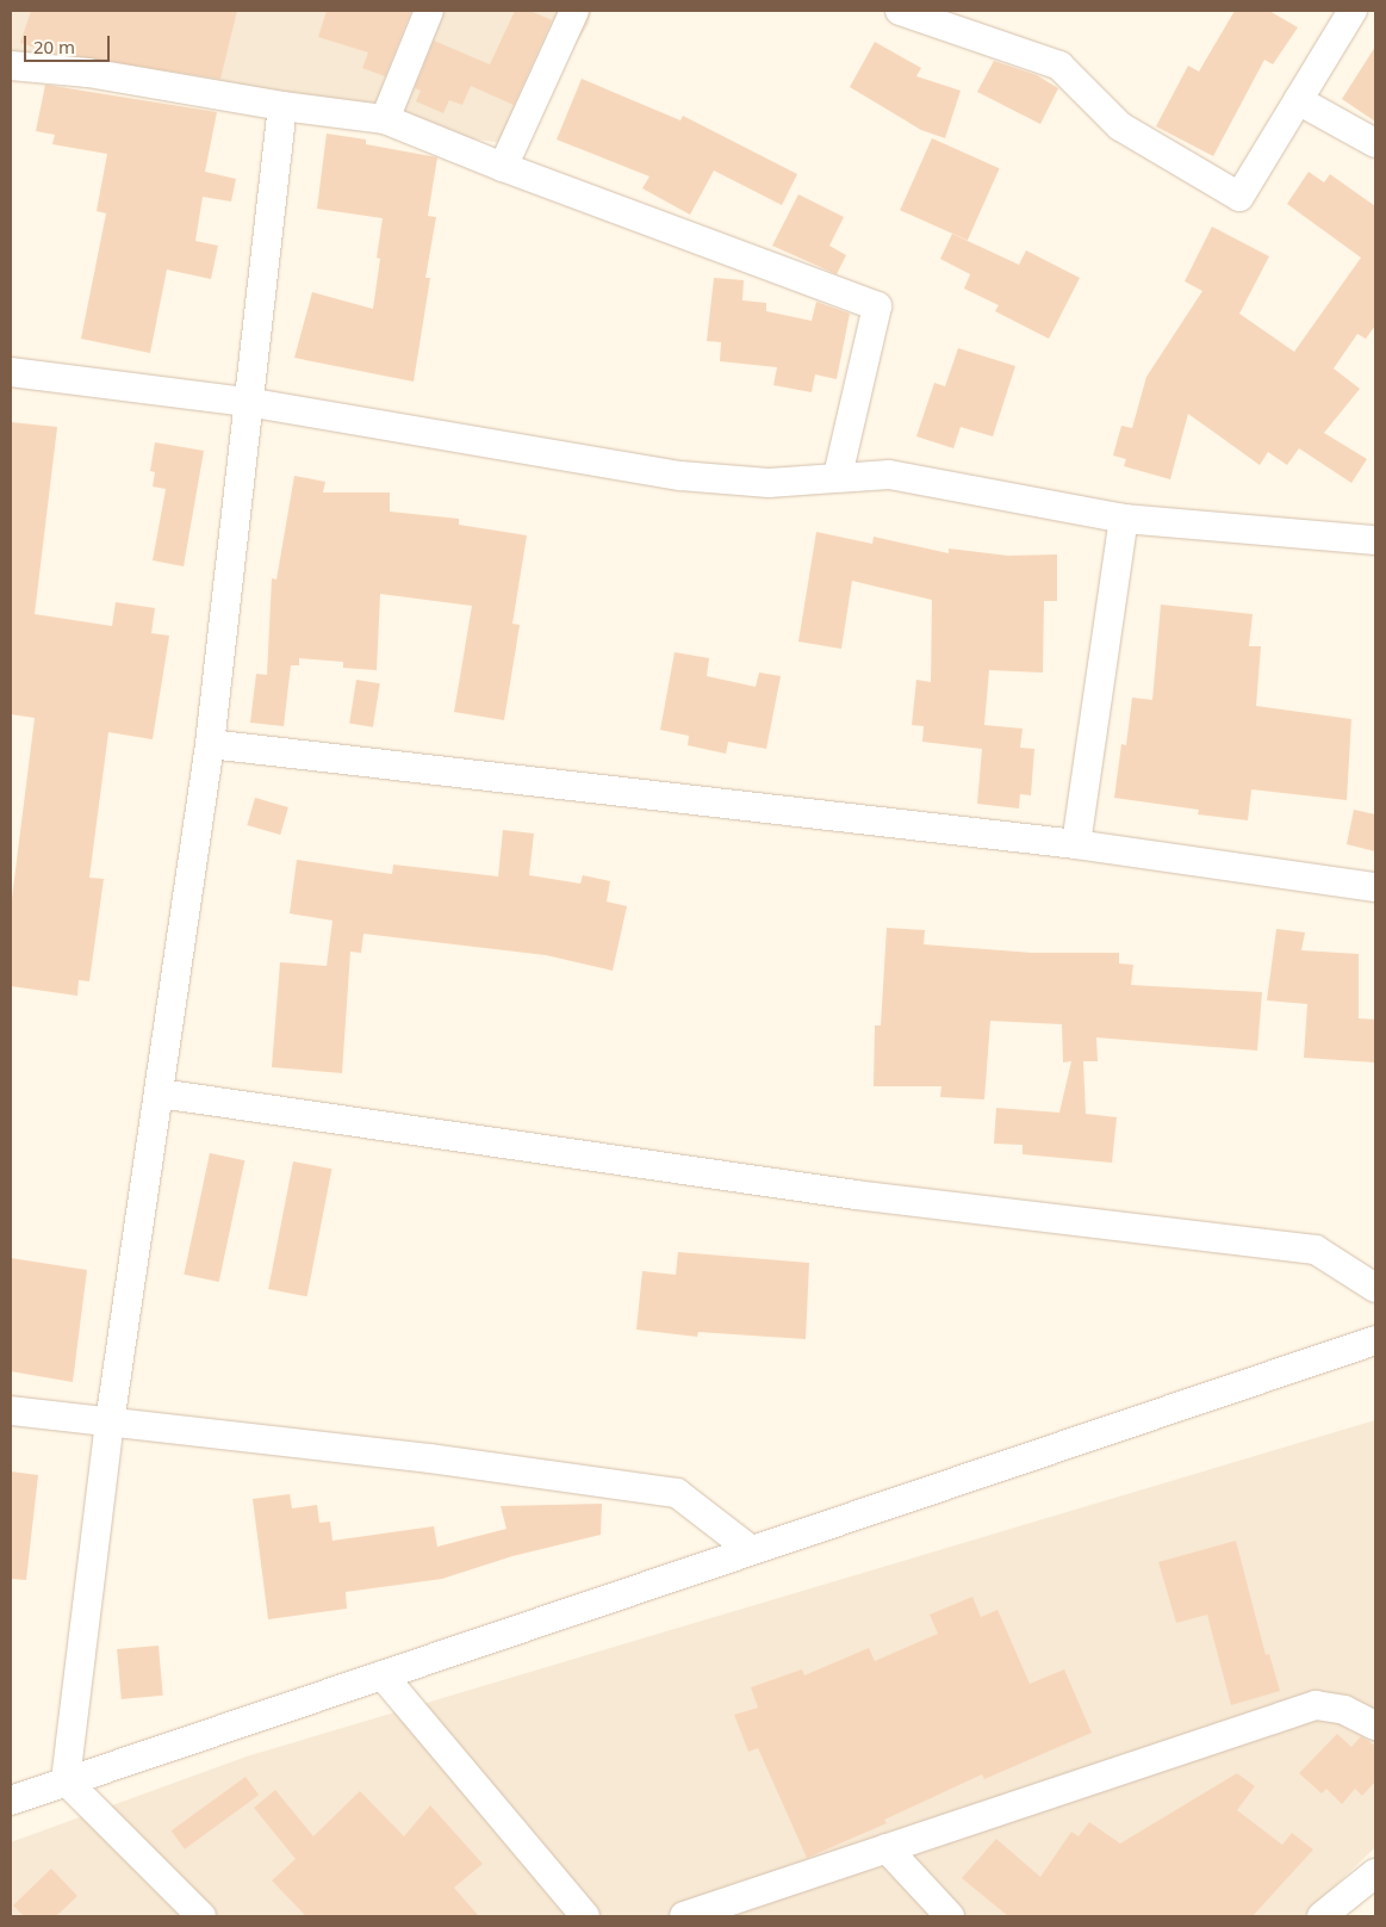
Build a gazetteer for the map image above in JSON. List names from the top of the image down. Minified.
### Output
{"scale_bar":"20 m"}
